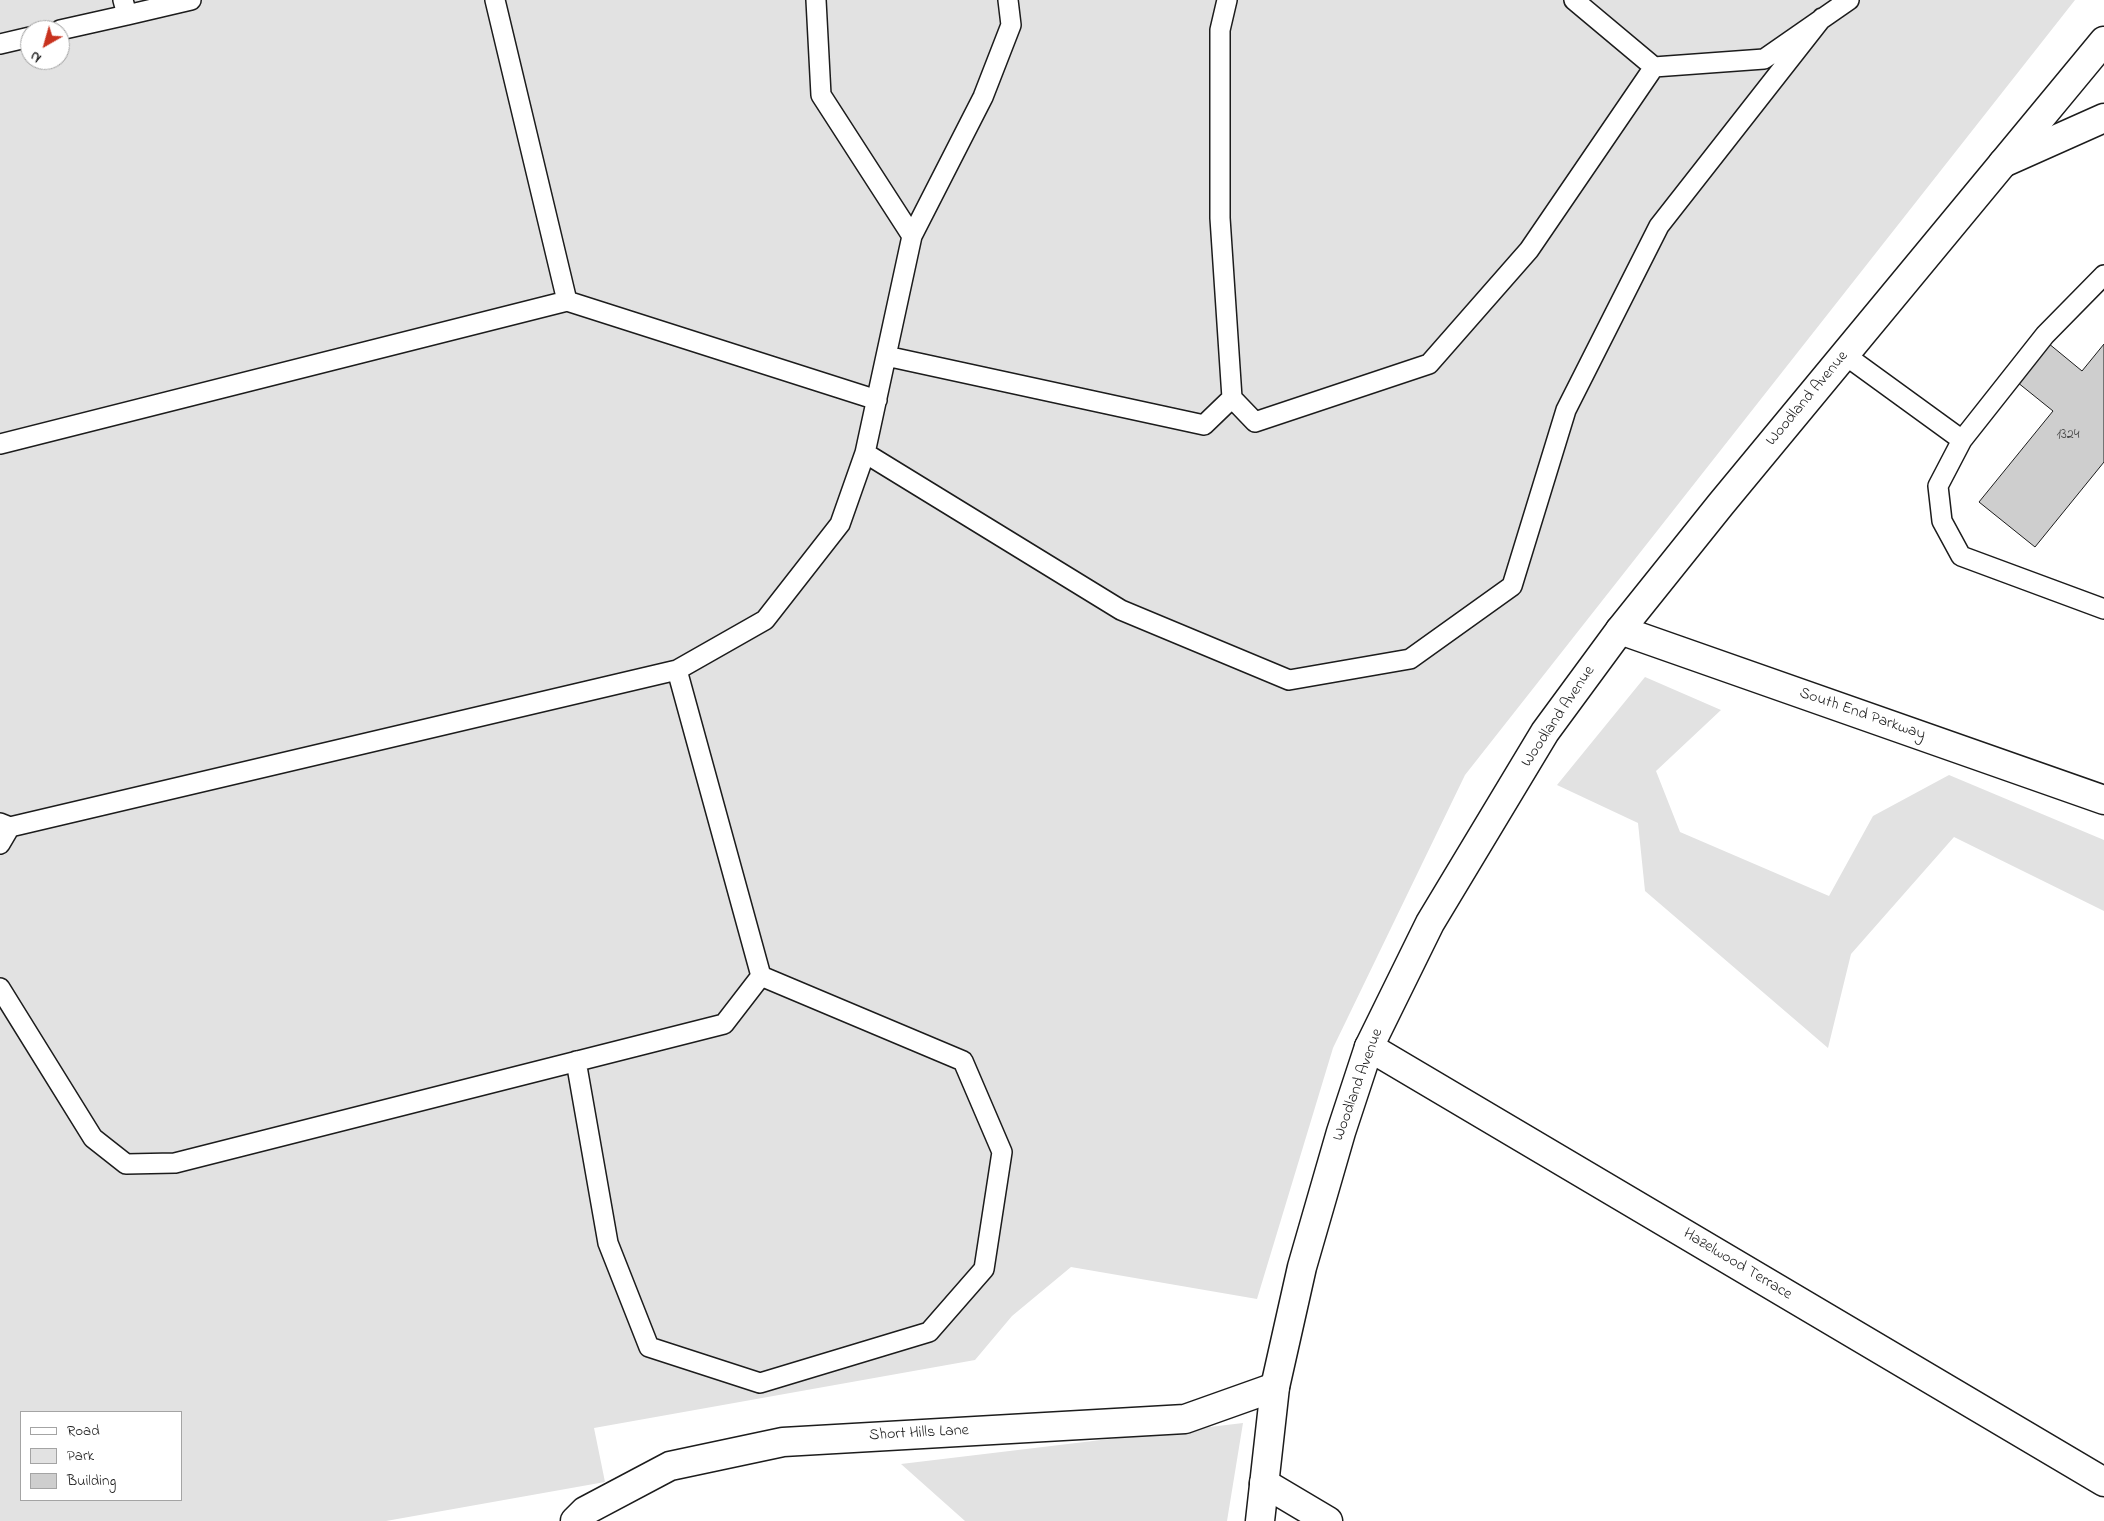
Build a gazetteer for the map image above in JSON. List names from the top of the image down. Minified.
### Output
{"streets":{"street":["Woodland Avenue","South End Parkway","Hazelwood Terrace","Short Hills Lane"]},"crossings":[["Woodland Avenue","South End Parkway"],["Woodland Avenue","Hazelwood Terrace"],["Woodland Avenue","Short Hills Lane"]],"house_numbers":["1324"],"legend":["Road","Park","Building"],"north":"bottom left"}
